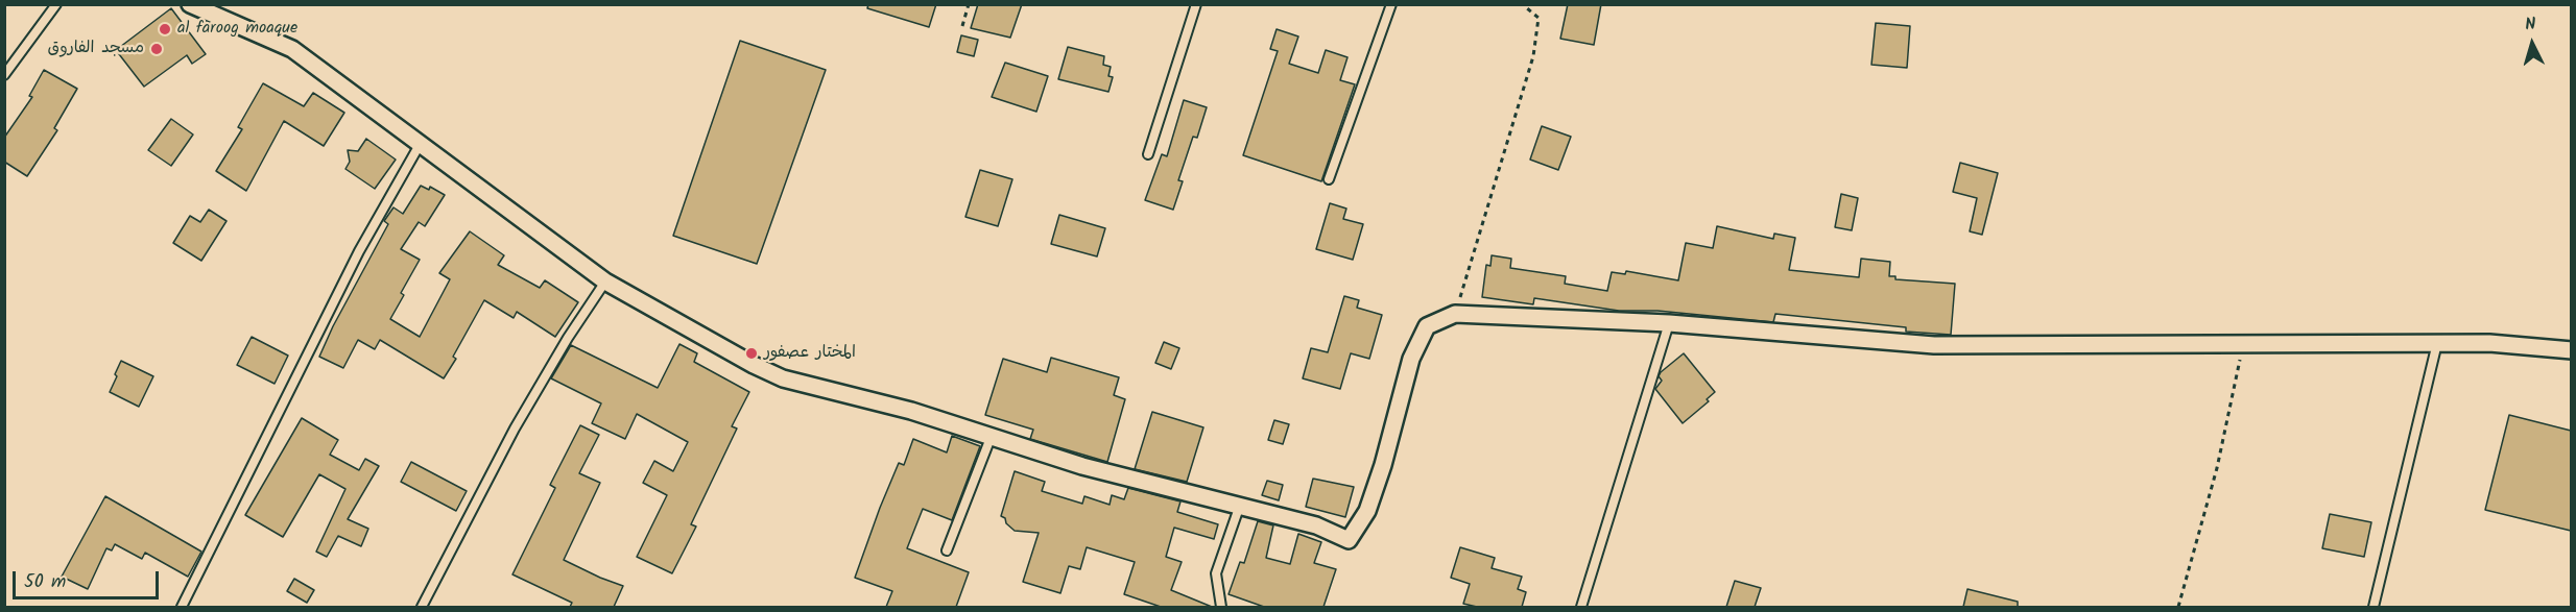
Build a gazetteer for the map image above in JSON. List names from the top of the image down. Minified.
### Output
{"places":["al faroog moaque","مسجد الفاروق","المختار عصفور"],"scale_bar":"50 m","north":"top"}
